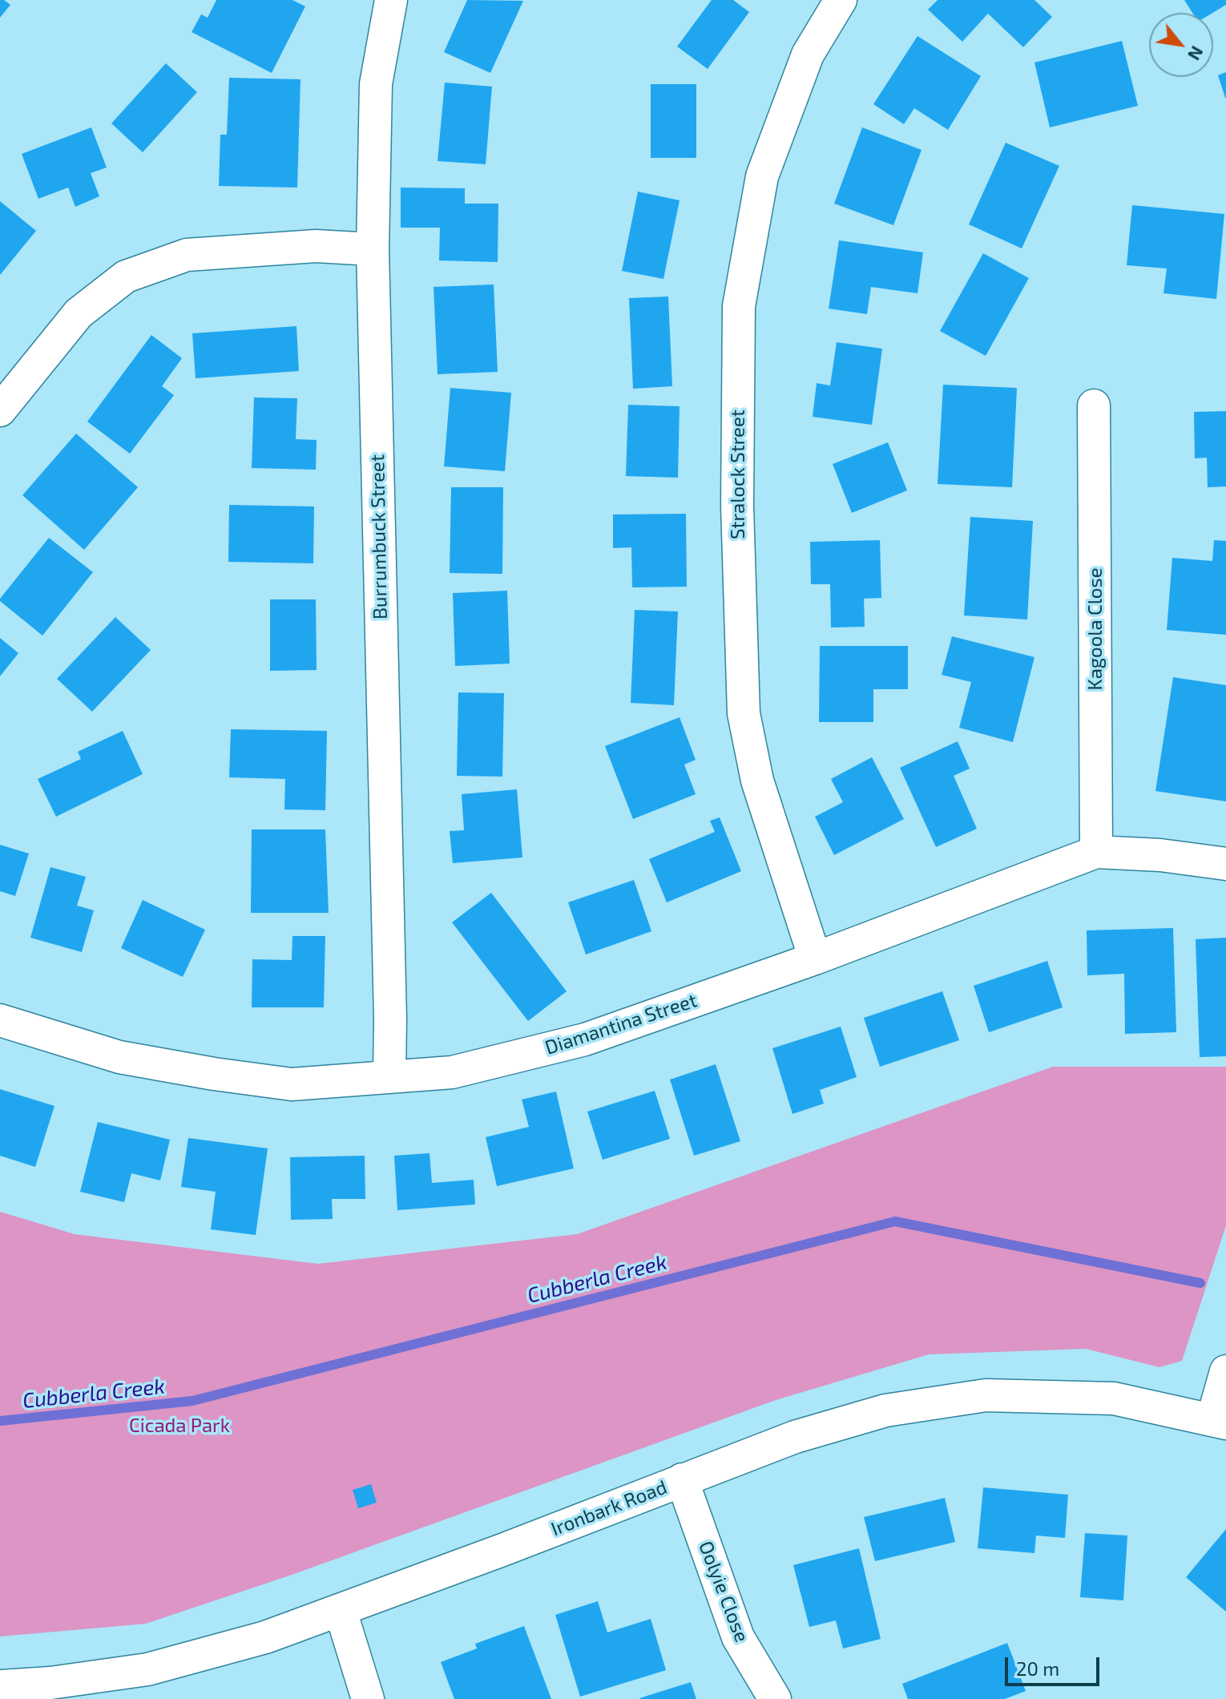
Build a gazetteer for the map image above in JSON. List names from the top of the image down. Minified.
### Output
{"streets":{"street":["Stralock Street","Burrumbuck Street","Kagoola Close","Diamantina Street","Ironbark Road","Oolyie Close"]},"crossings":[["Stralock Street","Diamantina Street"],["Burrumbuck Street","Diamantina Street"],["Kagoola Close","Diamantina Street"],["Ironbark Road","Oolyie Close"]],"water":["Cubberla Creek"],"parks":["Cicada Park"],"scale_bar":"20 m","north":"bottom right"}
